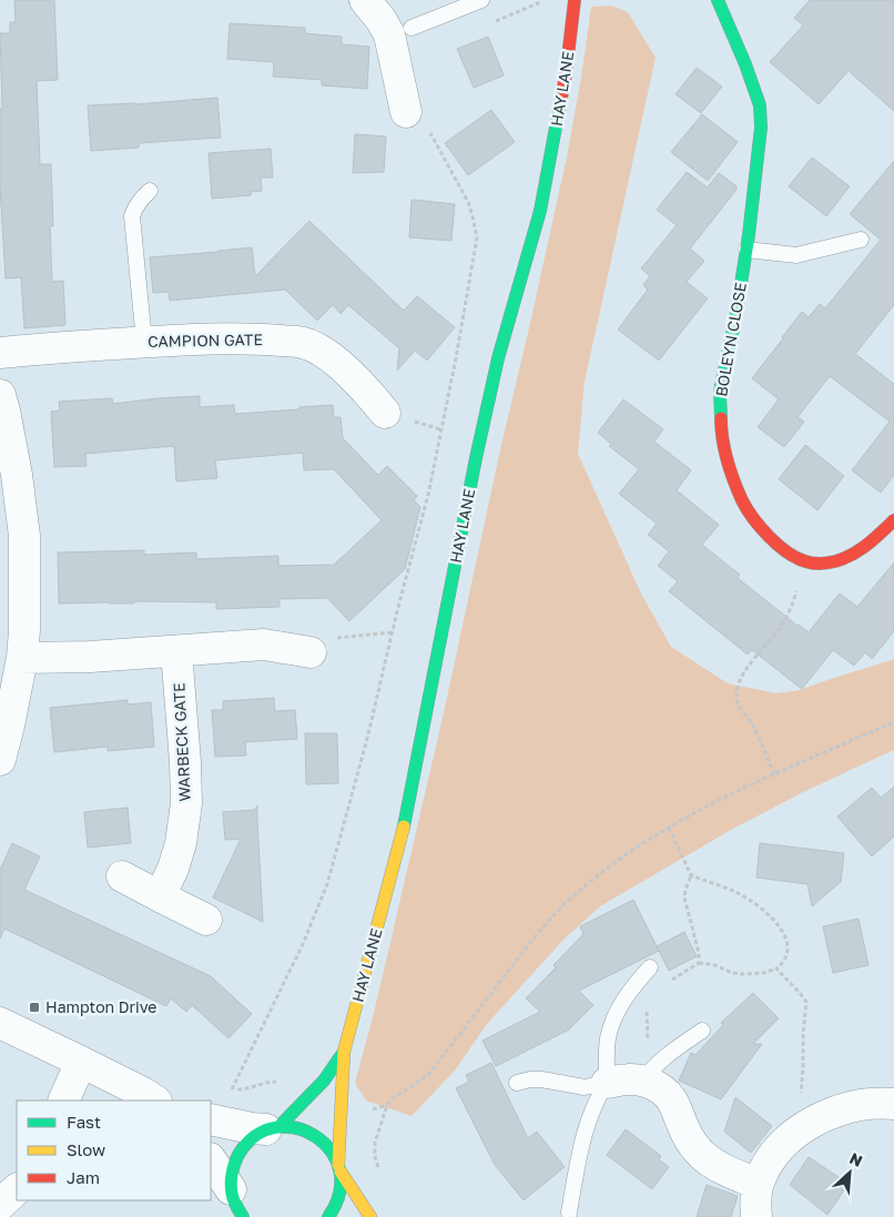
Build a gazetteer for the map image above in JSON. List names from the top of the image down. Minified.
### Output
{"streets":{"street":["HAY LANE","BOLEYN CLOSE","CAMPION GATE","WARBECK GATE"]},"places":{"transit":["Hampton Drive"]},"legend":["Fast","Slow","Jam"],"north":"top right"}
